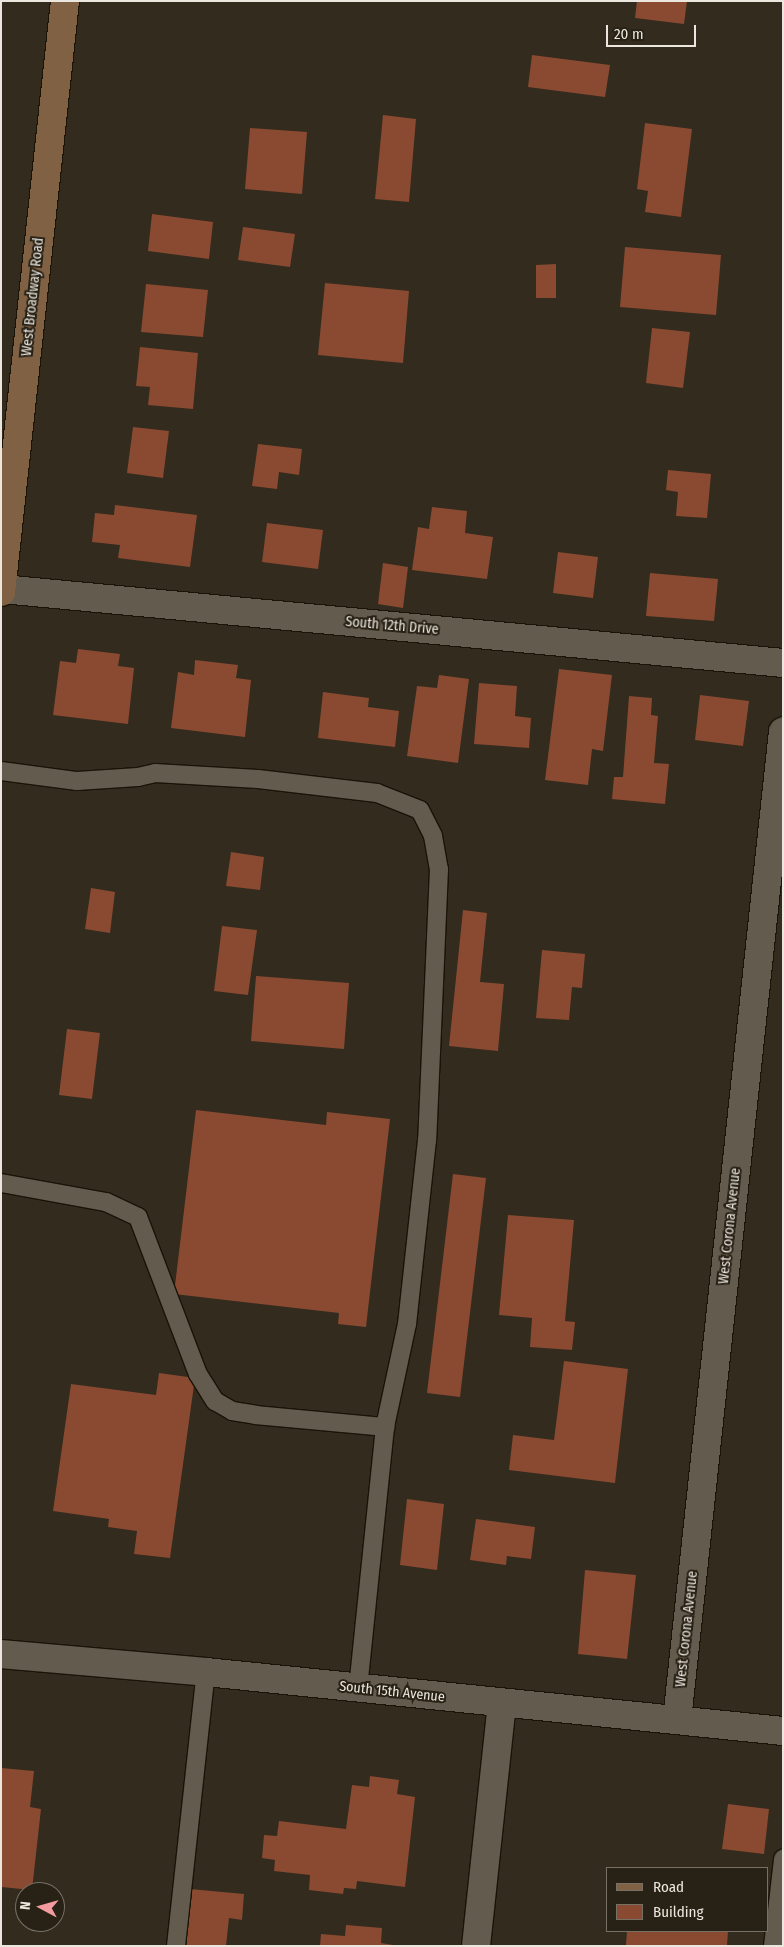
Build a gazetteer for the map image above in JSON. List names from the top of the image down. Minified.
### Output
{"streets":{"main road":["West Broadway Road"],"street":["South 12th Drive","West Corona Avenue","South 15th Avenue"]},"crossings":[["West Broadway Road","South 12th Drive"],["West Corona Avenue","South 15th Avenue"]],"legend":["Road","Building"],"scale_bar":"20 m","north":"left"}
